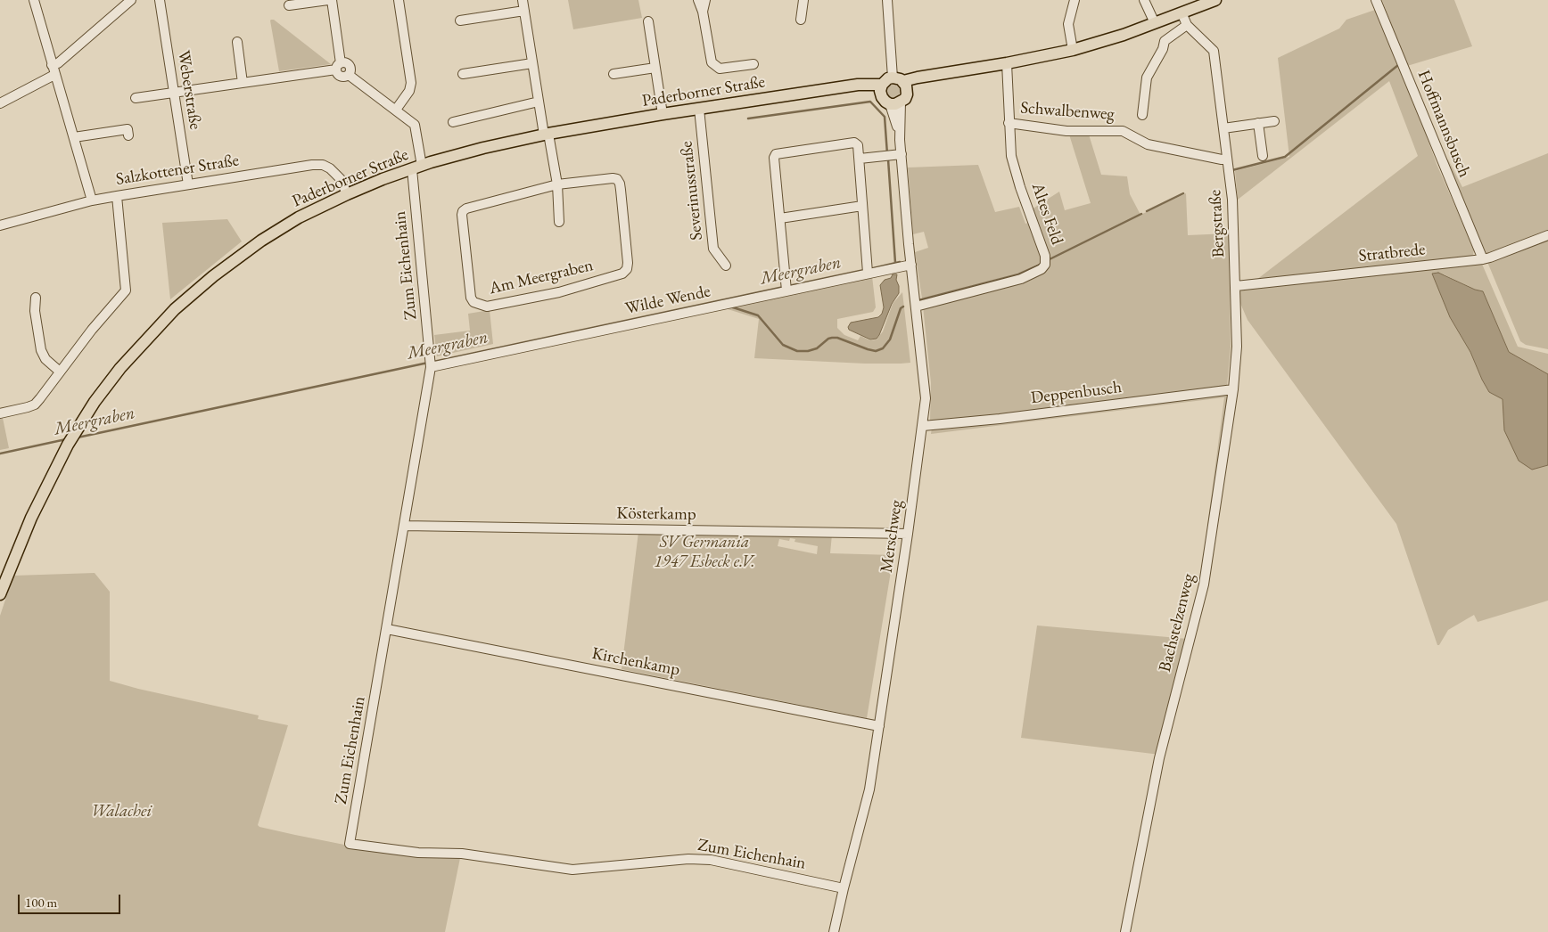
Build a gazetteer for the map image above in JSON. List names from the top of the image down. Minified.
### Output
{"streets":{"main road":["Paderborner Straße"],"street":["Weberstraße","Schwalbenweg","Hoffmannsbusch","Salzkottener Straße","Severinusstraße","Altes Feld","Bergstraße","Stratbrede","Zum Eichenhain","Am Meergraben","Wilde Wende","Deppenbusch","Kösterkamp","Merschweg","Bachstelzenweg","Kirchenkamp"]},"crossings":[["Weberstraße","Salzkottener Straße"],["Paderborner Straße","Salzkottener Straße"],["Paderborner Straße","Severinusstraße"],["Paderborner Straße","Zum Eichenhain"],["Paderborner Straße","Merschweg"],["Schwalbenweg","Altes Feld"],["Schwalbenweg","Bergstraße"],["Hoffmannsbusch","Stratbrede"],["Altes Feld","Merschweg"],["Bergstraße","Stratbrede"],["Bergstraße","Bachstelzenweg"],["Zum Eichenhain","Wilde Wende"],["Zum Eichenhain","Kösterkamp"],["Zum Eichenhain","Merschweg"],["Zum Eichenhain","Kirchenkamp"],["Wilde Wende","Merschweg"],["Deppenbusch","Merschweg"],["Deppenbusch","Bachstelzenweg"],["Kösterkamp","Merschweg"],["Merschweg","Kirchenkamp"]],"water":["Meergraben"],"parks":["SV Germania 1947 Esbeck e.V.","Walachei"],"scale_bar":"100 m"}
